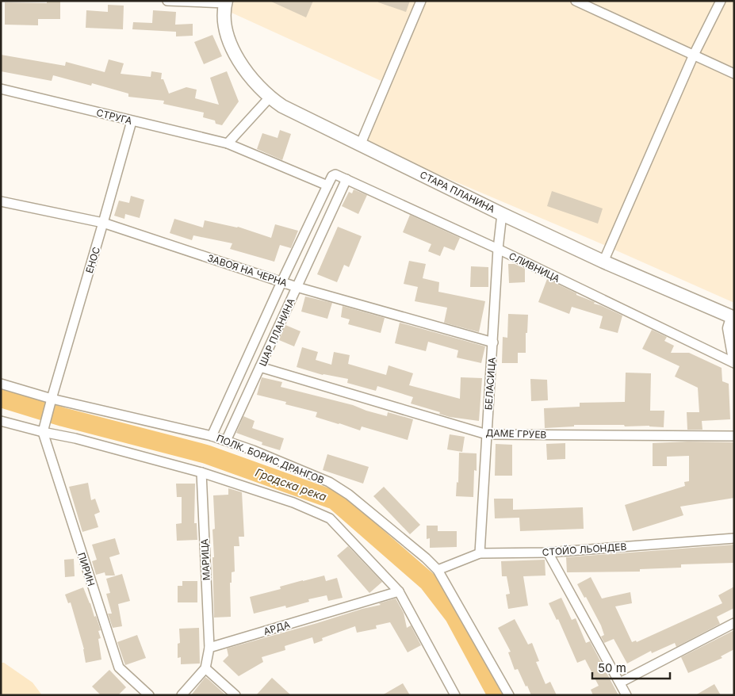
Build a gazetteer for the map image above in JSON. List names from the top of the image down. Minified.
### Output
{"streets":{"street":["СТРУГА","СТАРА ПЛАНИНА","ЕНОС","СЛИВНИЦА","ЗАВОЯ НА ЧЕРНА","ШАР ПЛАНИНА","БЕЛАСИЦА","ДАМЕ ГРУЕВ","ПОЛК. БОРИС ДРАНГОВ","СТОЙО ЛЬОНДЕВ","МАРИЦА","ПИРИН","АРДА"]},"crossings":[["СТРУГА","ЕНОС"],["СТРУГА","ШАР ПЛАНИНА"],["СТАРА ПЛАНИНА","БЕЛАСИЦА"],["ЕНОС","ЗАВОЯ НА ЧЕРНА"],["ЕНОС","ПОЛК. БОРИС ДРАНГОВ"],["СЛИВНИЦА","ШАР ПЛАНИНА"],["СЛИВНИЦА","БЕЛАСИЦА"],["ЗАВОЯ НА ЧЕРНА","ШАР ПЛАНИНА"],["ЗАВОЯ НА ЧЕРНА","БЕЛАСИЦА"],["ШАР ПЛАНИНА","ДАМЕ ГРУЕВ"],["ШАР ПЛАНИНА","ПОЛК. БОРИС ДРАНГОВ"],["БЕЛАСИЦА","ДАМЕ ГРУЕВ"],["БЕЛАСИЦА","СТОЙО ЛЬОНДЕВ"],["ПОЛК. БОРИС ДРАНГОВ","СТОЙО ЛЬОНДЕВ"],["МАРИЦА","АРДА"]],"water":["Градска река"],"scale_bar":"50 m"}
